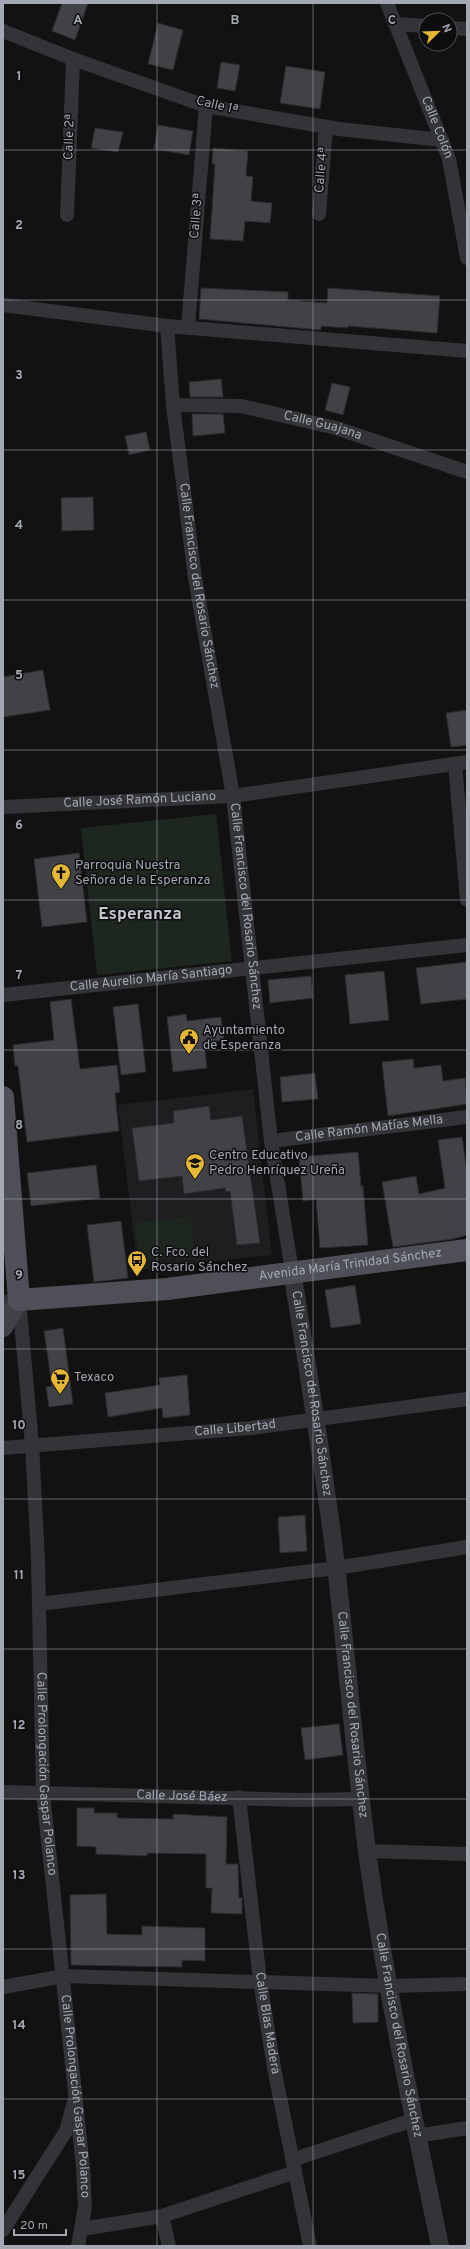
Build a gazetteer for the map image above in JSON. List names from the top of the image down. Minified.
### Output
{"streets":{"main road":["Avenida María Trinidad Sánchez"],"street":["Calle 1ª","Calle Colón","Calle 2ª","Calle 4ª","Calle 3ª","Calle Guajana","Calle Francisco del Rosario Sánchez","Calle José Ramón Luciano","Calle Aurelio María Santiago","Calle Ramón Matías Mella","Calle Libertad","Calle Prolongación Gaspar Polanco","Calle José Báez","Calle Blas Madera"]},"crossings":[["Calle 1ª","Calle Colón"],["Calle 1ª","Calle 2ª"],["Calle 1ª","Calle 4ª"],["Calle 1ª","Calle 3ª"],["Calle Guajana","Calle Francisco del Rosario Sánchez"],["Calle Francisco del Rosario Sánchez","Calle José Ramón Luciano"],["Calle Francisco del Rosario Sánchez","Calle Aurelio María Santiago"],["Calle Francisco del Rosario Sánchez","Calle Ramón Matías Mella"],["Calle Francisco del Rosario Sánchez","Avenida María Trinidad Sánchez"],["Calle Francisco del Rosario Sánchez","Calle Libertad"],["Calle Francisco del Rosario Sánchez","Calle José Báez"],["Avenida María Trinidad Sánchez","Calle Prolongación Gaspar Polanco"],["Calle Libertad","Calle Prolongación Gaspar Polanco"],["Calle Prolongación Gaspar Polanco","Calle José Báez"],["Calle José Báez","Calle Blas Madera"]],"districts":["Esperanza"],"places":{"church":["Parroquia Nuestra Señora de la Esperanza"],"public building":["Ayuntamiento de Esperanza"],"school or university":["Centro Educativo Pedro Henríquez Ureña"],"bus stop":["C. Fco. del Rosario Sánchez"],"supermarket":["Texaco"]},"scale_bar":"20 m","north":"top right","grid":{"columns":["A","B","C"],"rows":["1","2","3","4","5","6","7","8","9","10","11","12","13","14","15"]}}
